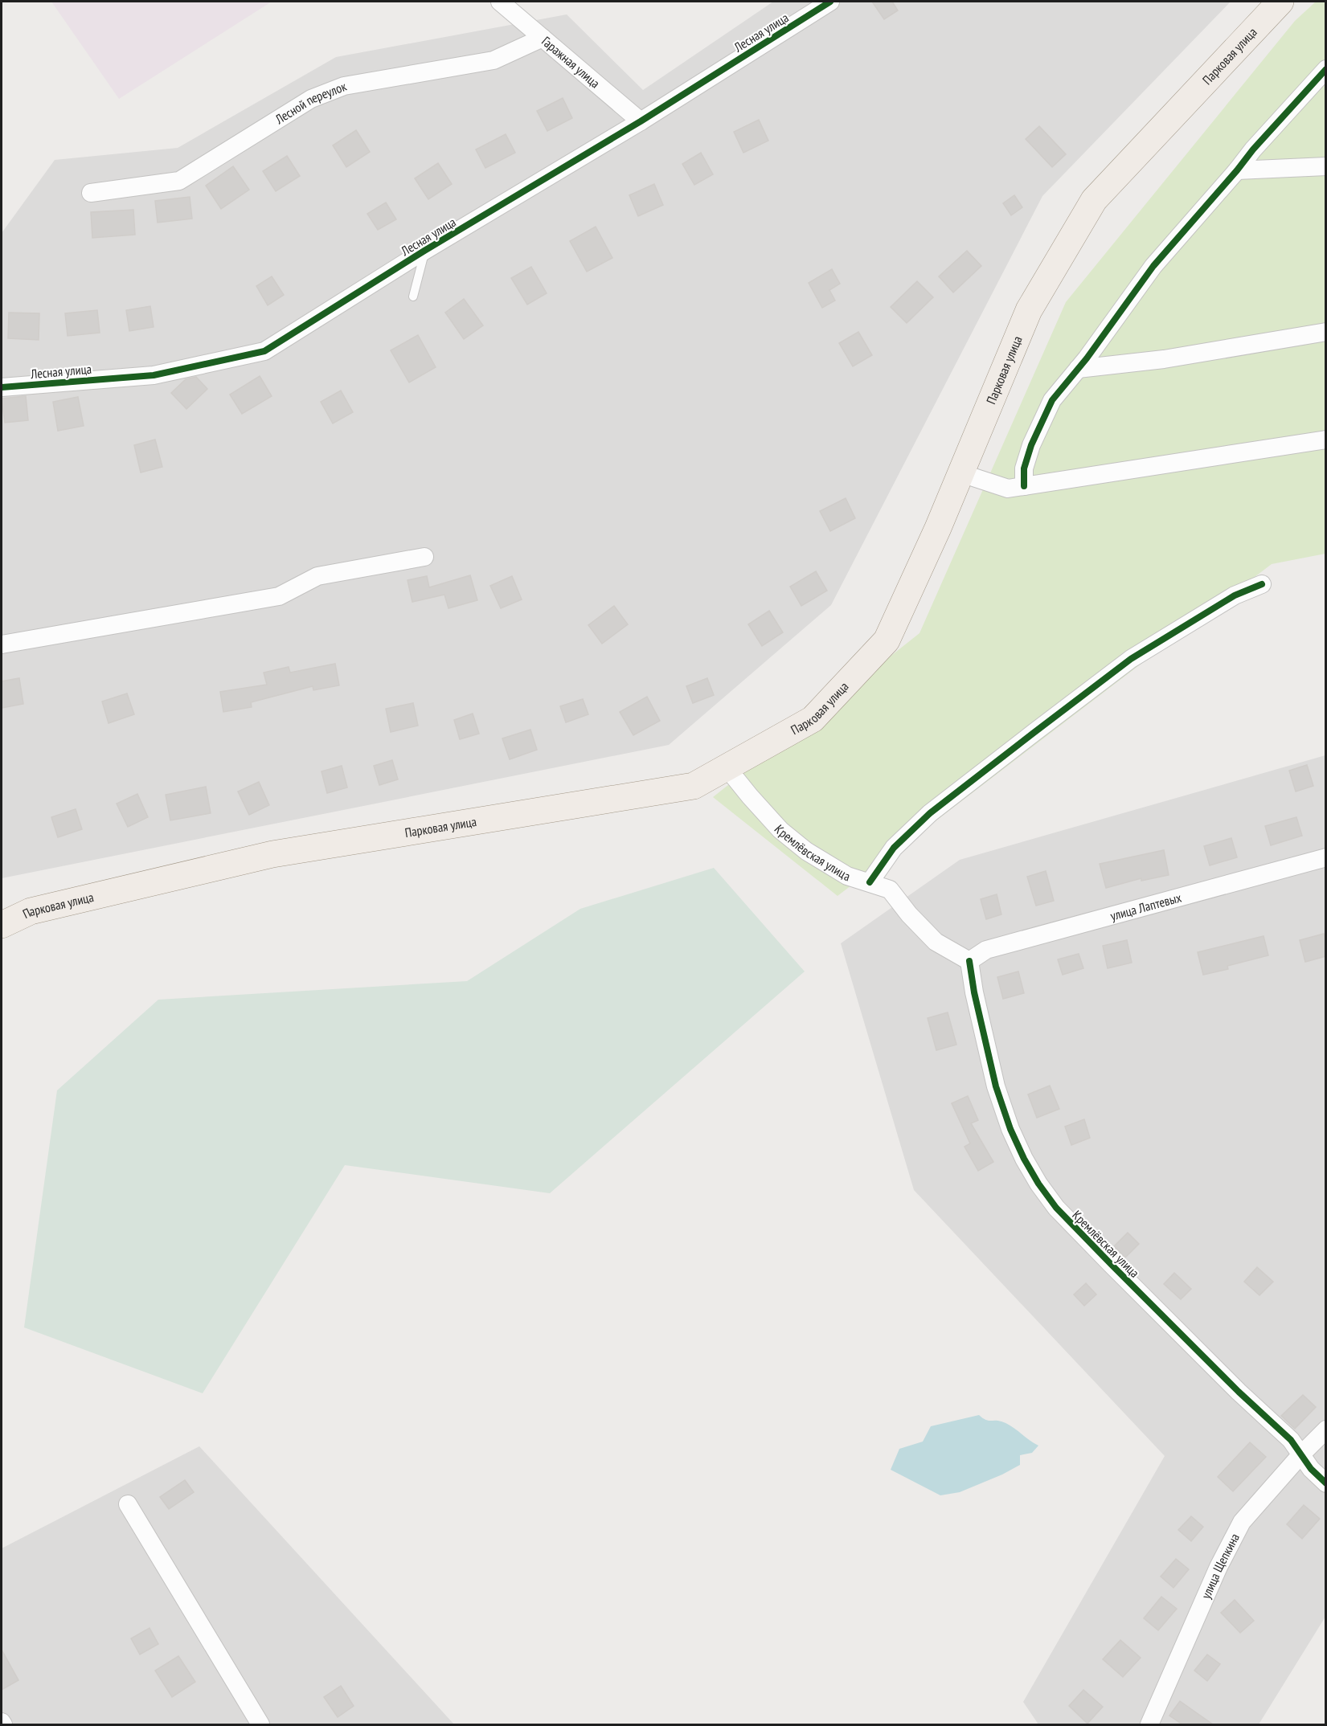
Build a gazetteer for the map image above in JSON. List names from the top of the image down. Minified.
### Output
{"streets":{"main road":["Парковая улица"],"street":["Лесная улица","Гаражная улица","Лесной переулок","Кремлёвская улица","улица Лаптевых","улица Щепкина"]},"crossings":[["Лесная улица","Гаражная улица"],["Парковая улица","Кремлёвская улица"],["Гаражная улица","Лесной переулок"],["Кремлёвская улица","улица Лаптевых"],["Кремлёвская улица","улица Щепкина"]]}
